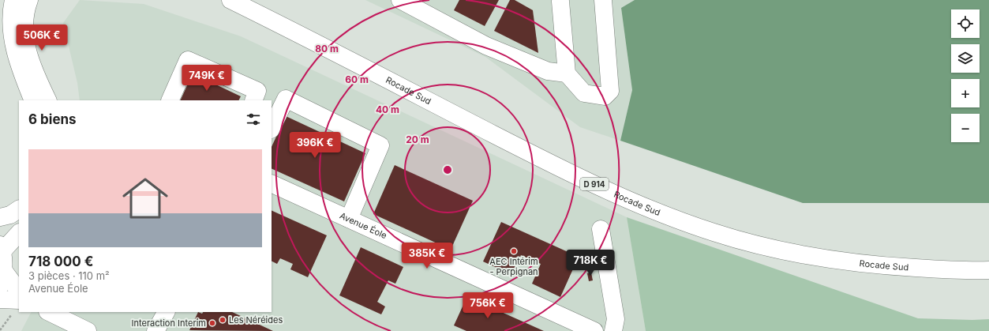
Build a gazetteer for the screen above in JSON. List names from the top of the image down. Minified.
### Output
{"streets":{"main road":["Rocade Sud","D 914","Avenue Éole"]},"places":["AEC Intérim - Perpignan","Les Néréides","Interaction Interim"],"page":{"map_buttons":["+","−"],"price":["506K €","749K €","396K €","385K €","718K €","756K €"],"heading":"6 biens","list":[{"name":"718 000 €","note":"3 pièces · 110 m² · Avenue Éole"}]},"rings":["80 m","60 m","40 m","20 m"]}
